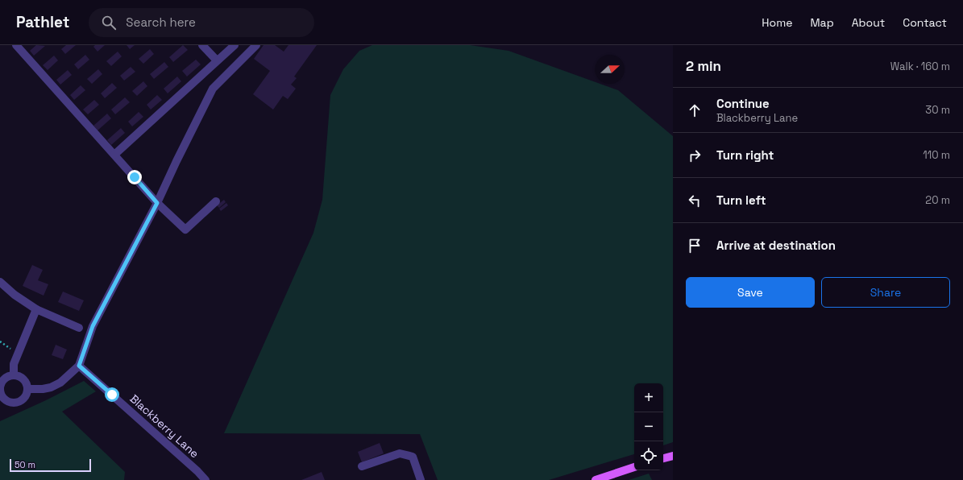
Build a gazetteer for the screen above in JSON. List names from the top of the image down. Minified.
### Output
{"streets":{"street":["Blackberry Lane"]},"scale_bar":"50 m","north":"right","page":{"header":"Pathlet","search":"Search here","nav":["Home","Map","About","Contact"],"heading":["2 min","Walk · 160 m"],"list":[["Continue","Blackberry Lane","30 m"],["Turn right","110 m"],["Turn left","20 m"],"Arrive at destination"],"buttons":["Save","Share"],"map_buttons":["+","−"],"scale":"50 m"}}
